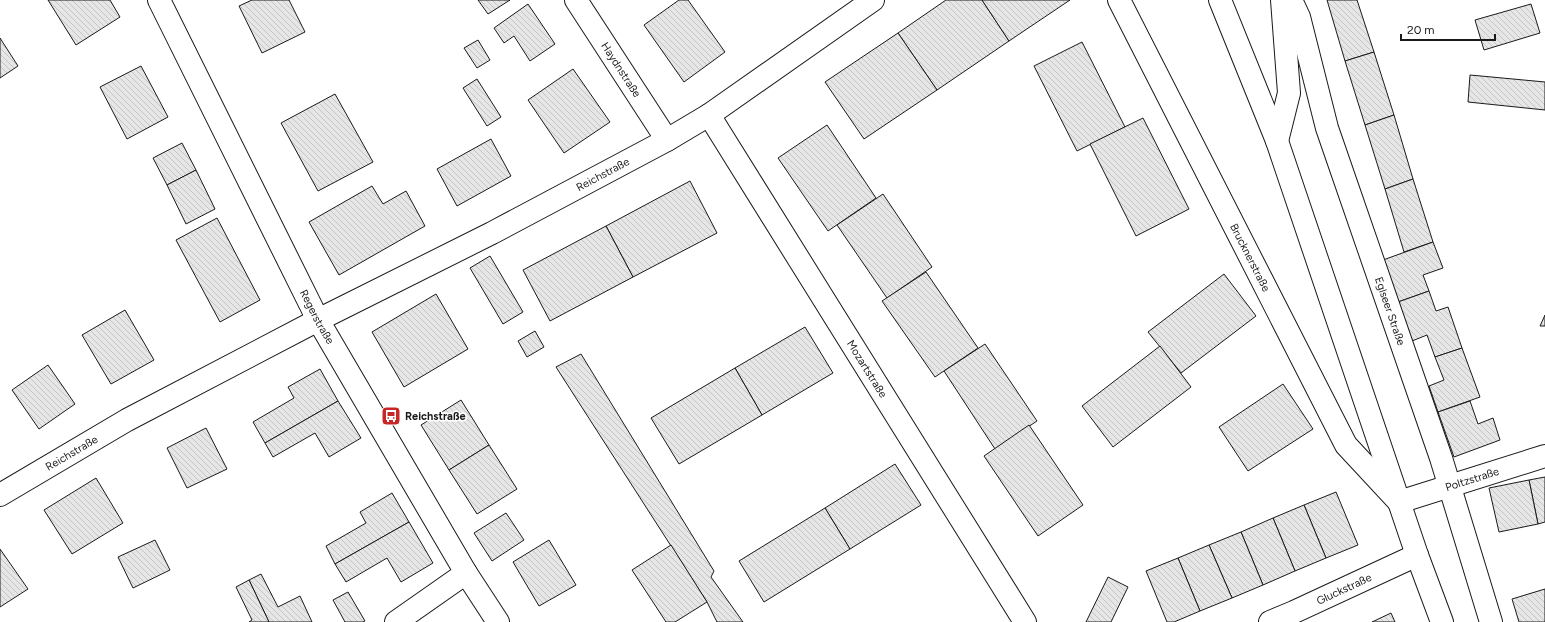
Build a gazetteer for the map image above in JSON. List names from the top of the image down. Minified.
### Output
{"streets":{"street":["Haydnstraße","Reichstraße","Brucknerstraße","Eglseer Straße","Regerstraße","Mozartstraße","Poltzstraße","Gluckstraße"]},"crossings":[["Haydnstraße","Reichstraße"],["Reichstraße","Regerstraße"],["Reichstraße","Mozartstraße"],["Brucknerstraße","Poltzstraße"],["Eglseer Straße","Poltzstraße"]],"places":{"bus stop":["Reichstraße"]},"scale_bar":"20 m"}
